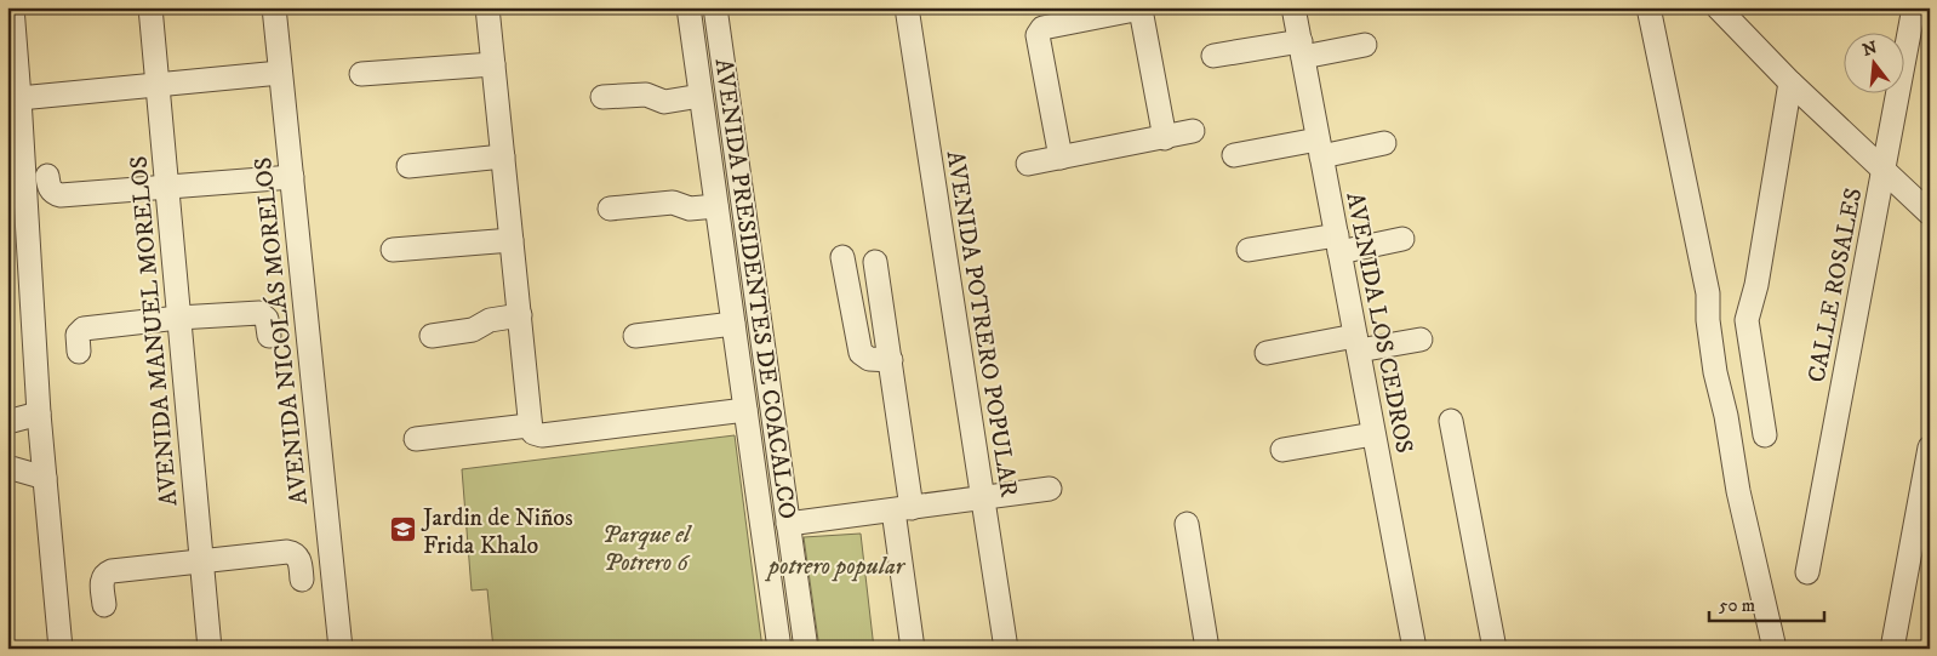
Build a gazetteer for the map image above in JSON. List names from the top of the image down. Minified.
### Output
{"streets":{"street":["CALLE ROSALES","AVENIDA PRESIDENTES DE COACALCO","AVENIDA LOS CEDROS","AVENIDA POTRERO POPULAR","AVENIDA MANUEL MORELOS","AVENIDA NICOLÁS MORELOS"]},"parks":["Parque el Potrero 6","potrero popular"],"places":{"school or university":["Jardin de Niños Frida Khalo"]},"scale_bar":"50 m","north":"top"}
